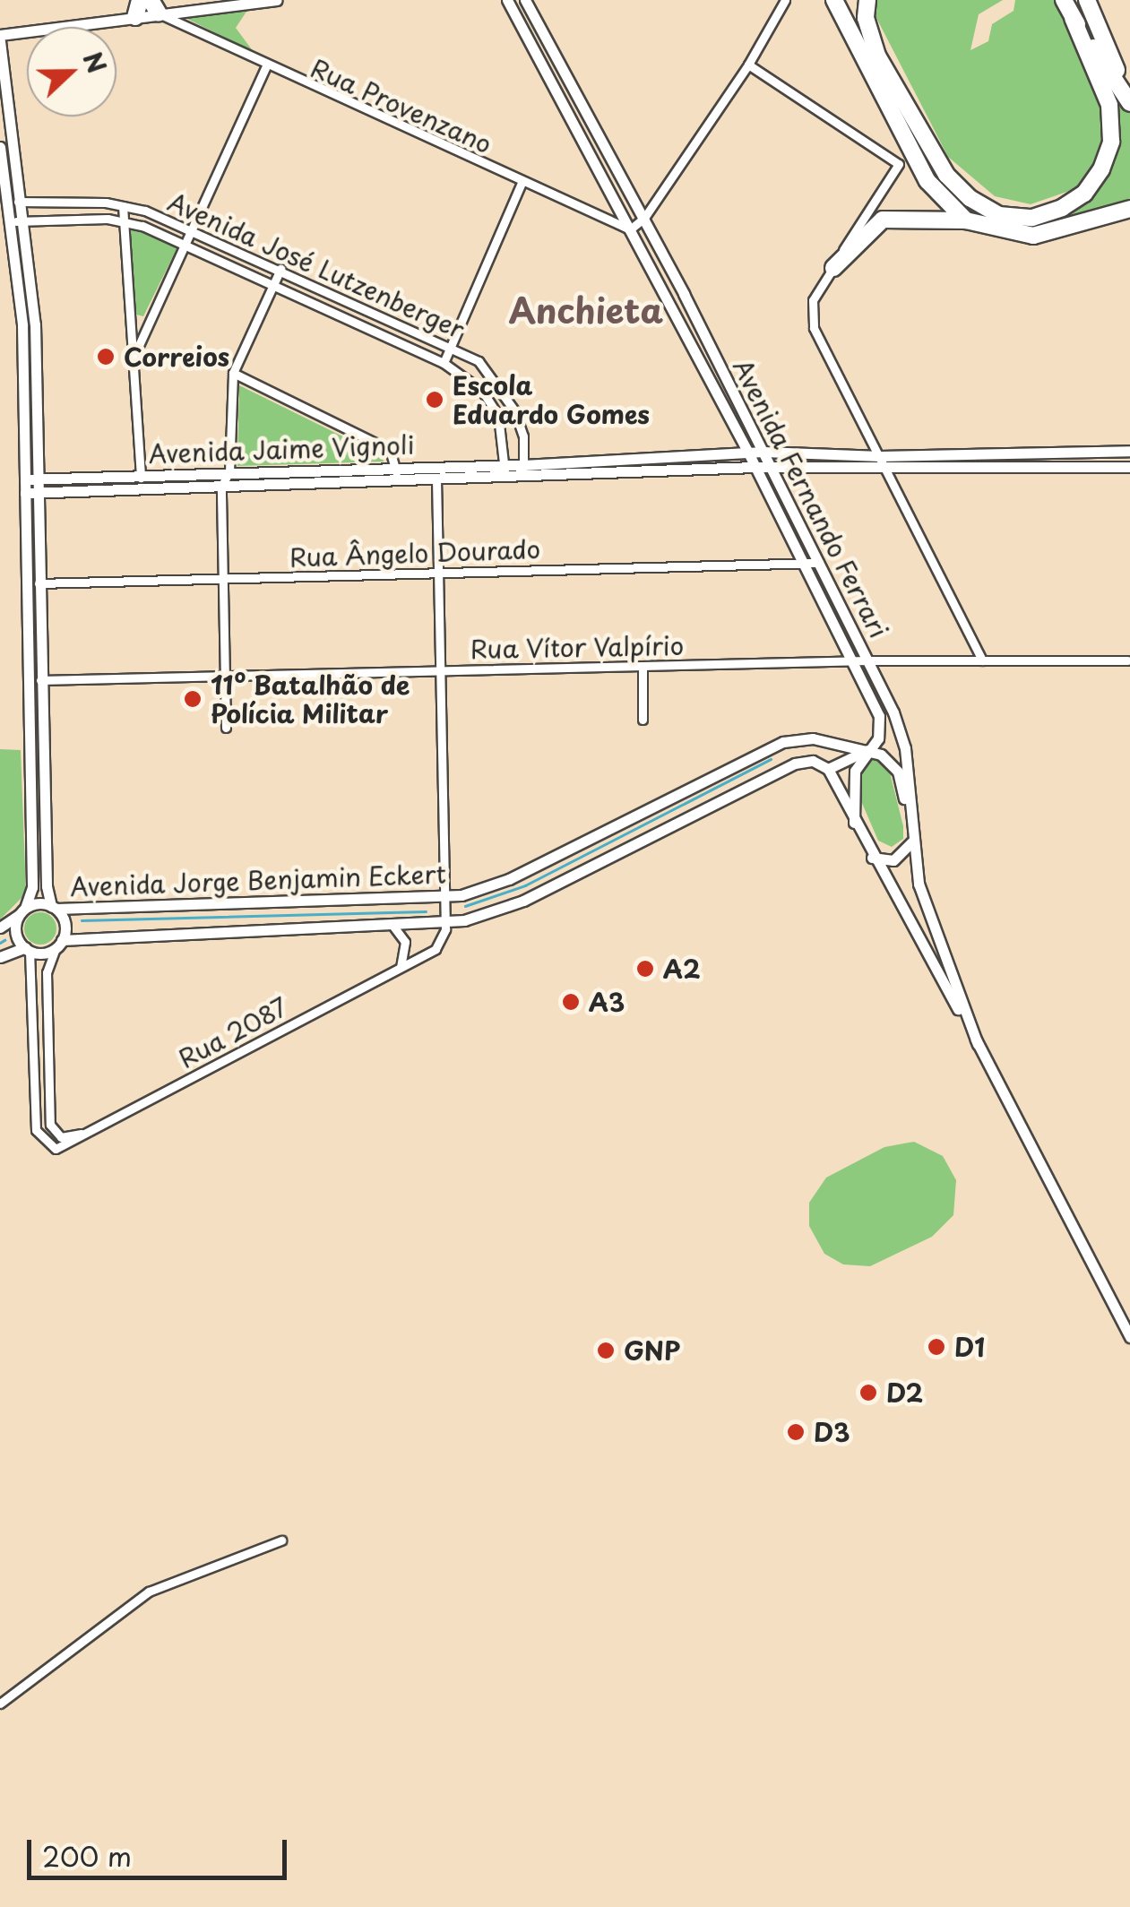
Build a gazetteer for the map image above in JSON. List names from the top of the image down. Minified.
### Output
{"streets":{"street":["Rua Provenzano","Avenida José Lutzenberger","Avenida Jaime Vignoli","Avenida Fernando Ferrari","Rua Ângelo Dourado","Rua Vítor Valpírio","Avenida Jorge Benjamin Eckert","Rua 2087"]},"crossings":[["Rua Provenzano","Avenida Fernando Ferrari"],["Avenida José Lutzenberger","Avenida Jaime Vignoli"],["Avenida Jaime Vignoli","Avenida Fernando Ferrari"],["Avenida Fernando Ferrari","Rua Ângelo Dourado"],["Avenida Fernando Ferrari","Rua Vítor Valpírio"],["Avenida Fernando Ferrari","Avenida Jorge Benjamin Eckert"],["Avenida Jorge Benjamin Eckert","Rua 2087"]],"districts":["Anchieta"],"places":["Correios","Escola Eduardo Gomes","11º Batalhão de Polícia Militar","A2","A3","D1","GNP","D2","D3"],"scale_bar":"200 m","north":"right"}
